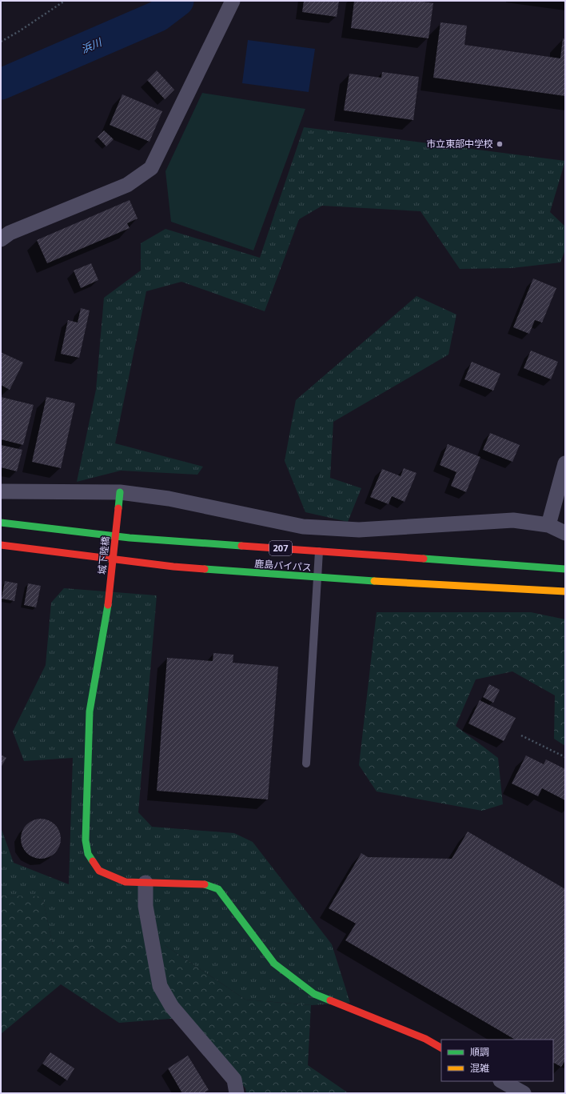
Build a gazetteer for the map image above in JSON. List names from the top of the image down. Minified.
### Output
{"streets":{"main road":["207","城下陸橋","鹿島バイパス"]},"water":["浜川"],"places":["市立東部中学校"],"legend":["順調","混雑"]}
